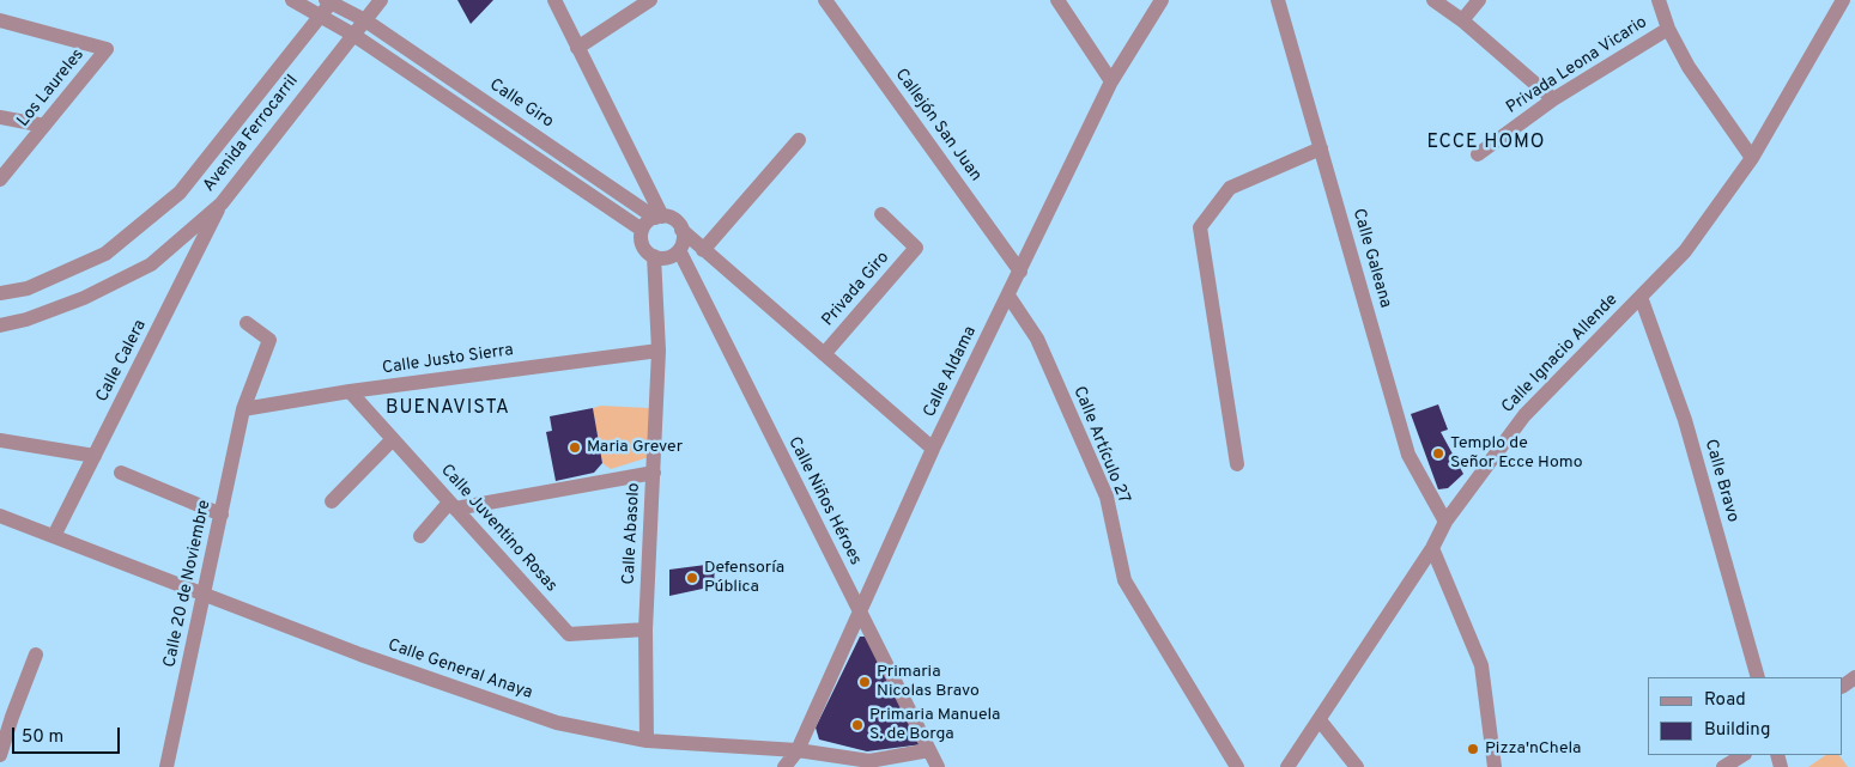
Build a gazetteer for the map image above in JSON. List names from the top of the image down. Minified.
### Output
{"streets":{"street":["Privada Leona Vicario","Los Laureles","Calle Giro","Callejón San Juan","Avenida Ferrocarril","Calle Galeana","Privada Giro","Calle Ignacio Allende","Calle Justo Sierra","Calle Calera","Calle Aldama","Calle Artículo 27","Calle Bravo","Calle Niños Héroes","Calle Juventino Rosas","Calle Abasolo","Calle 20 de Noviembre","Calle General Anaya"]},"crossings":[["Calle Giro","Avenida Ferrocarril"],["Calle Giro","Calle Niños Héroes"],["Calle Giro","Calle Abasolo"],["Callejón San Juan","Calle Aldama"],["Avenida Ferrocarril","Calle Calera"],["Calle Galeana","Calle Ignacio Allende"],["Calle Ignacio Allende","Calle Bravo"],["Calle Justo Sierra","Calle Juventino Rosas"],["Calle Justo Sierra","Calle Abasolo"],["Calle Justo Sierra","Calle 20 de Noviembre"],["Calle Calera","Calle General Anaya"],["Calle Aldama","Calle Artículo 27"],["Calle Aldama","Calle Niños Héroes"],["Calle Aldama","Calle General Anaya"],["Calle Niños Héroes","Calle Abasolo"],["Calle Niños Héroes","Calle General Anaya"],["Calle Juventino Rosas","Calle Abasolo"],["Calle Abasolo","Calle General Anaya"],["Calle 20 de Noviembre","Calle General Anaya"]],"districts":["ECCE HOMO","BUENAVISTA"],"places":["Maria Grever","Templo de Señor Ecce Homo","Defensoría Pública","Primaria Nicolas Bravo","Primaria Manuela S. de Borga","Pizza'nChela"],"legend":["Road","Building"],"scale_bar":"50 m"}
